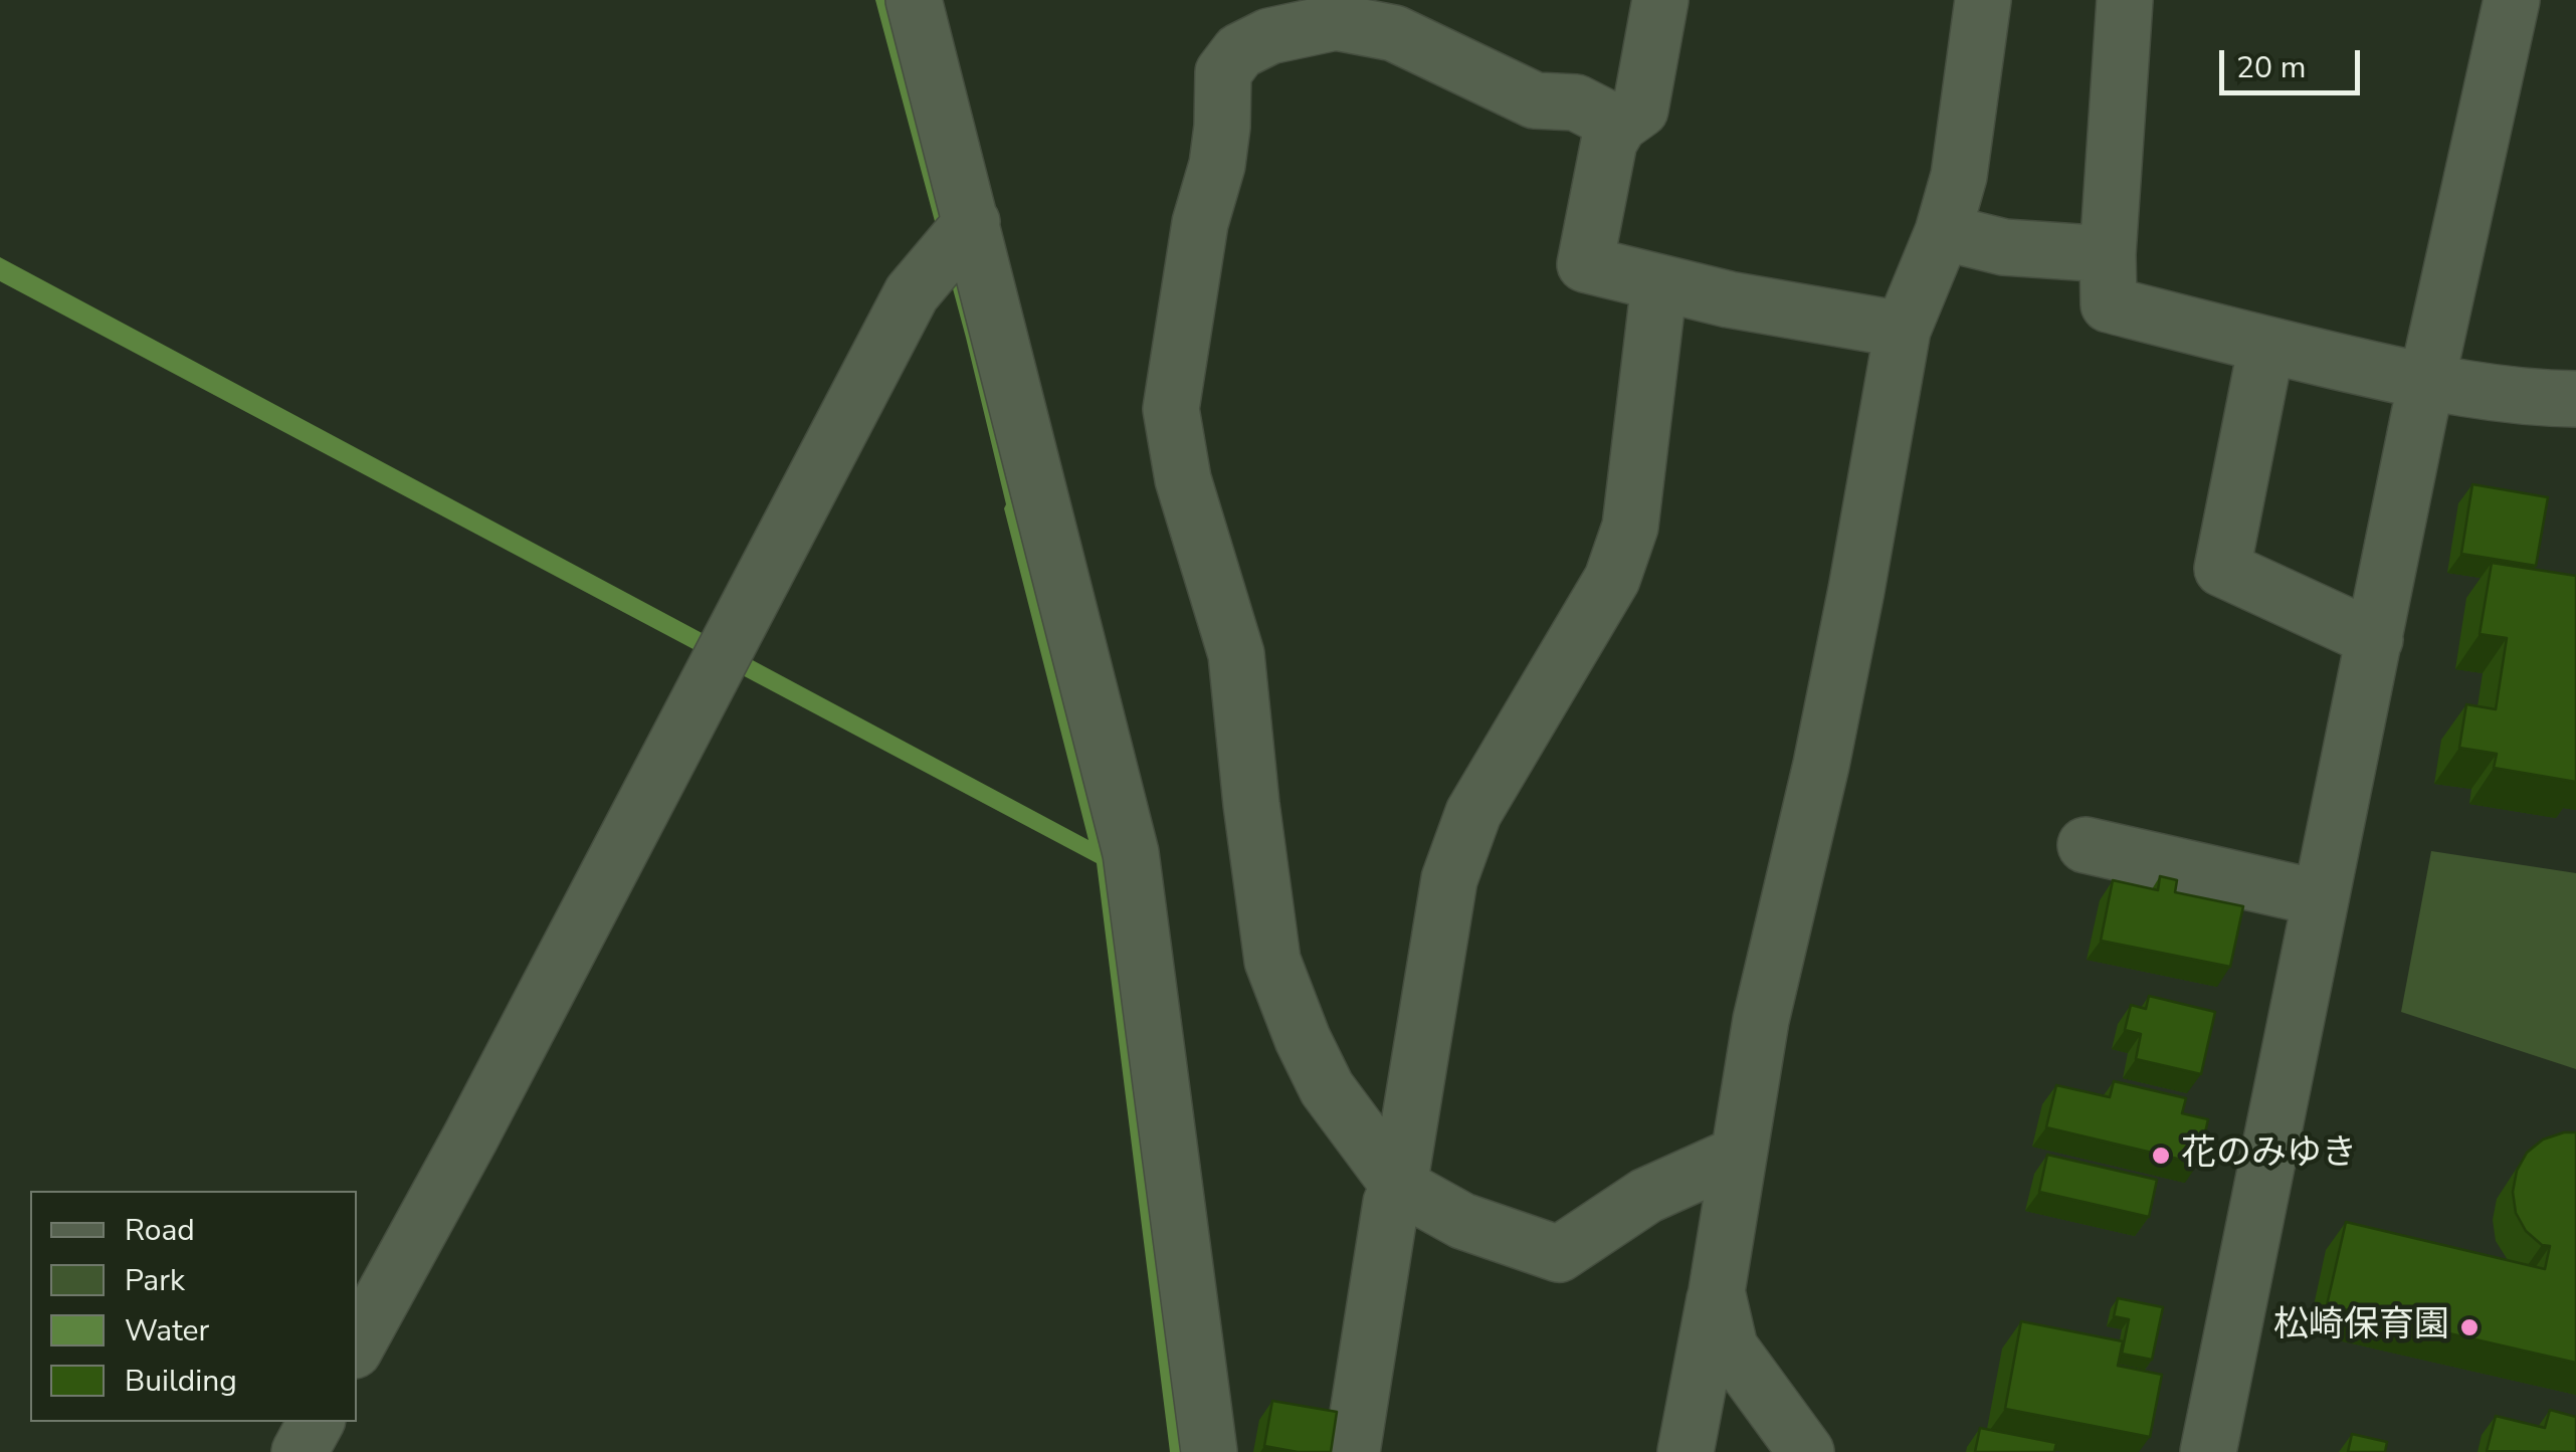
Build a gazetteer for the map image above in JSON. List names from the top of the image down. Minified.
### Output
{"places":["花のみゆき","松崎保育園"],"legend":["Road","Park","Water","Building"],"scale_bar":"20 m"}
